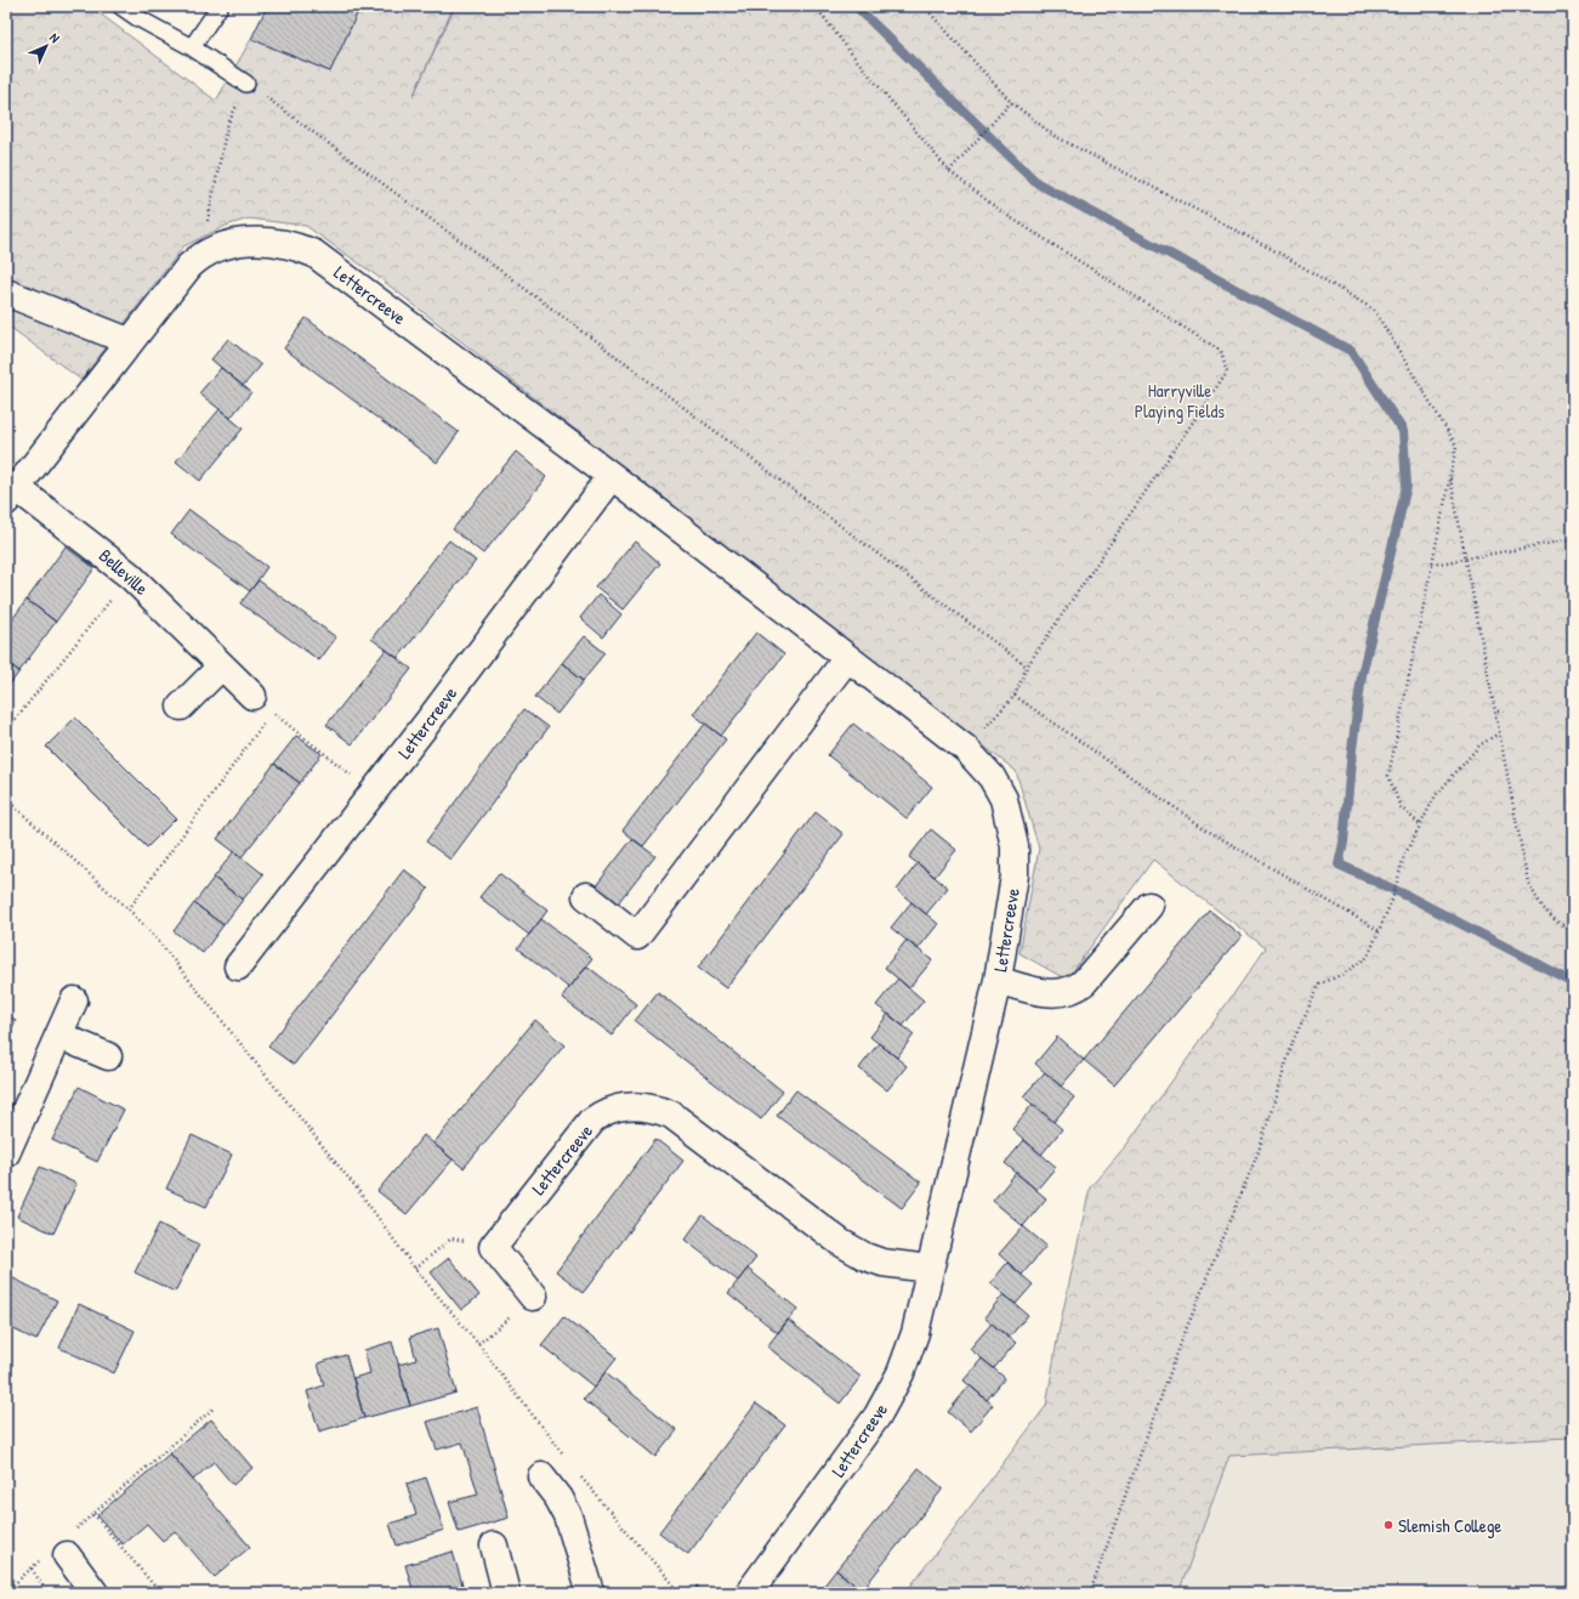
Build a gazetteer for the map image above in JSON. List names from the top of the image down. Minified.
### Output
{"streets":{"street":["Lettercreeve","Belleville"]},"crossings":[["Lettercreeve","Belleville"]],"parks":["Harryville Playing Fields"],"places":["Slemish College"],"north":"top right"}
